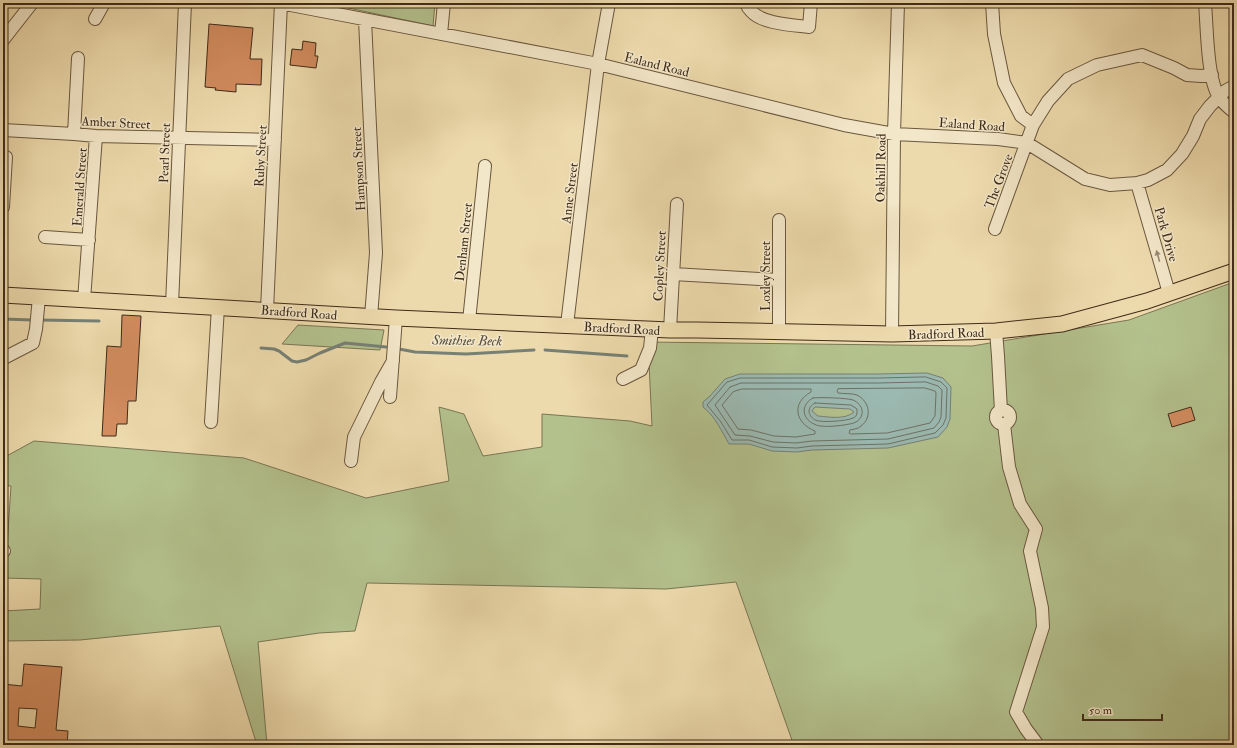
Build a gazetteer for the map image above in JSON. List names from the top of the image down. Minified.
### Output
{"streets":{"main road":["Bradford Road"],"street":["Ealand Road","Amber Street","Pearl Street","Ruby Street","Oakhill Road","Hampson Street","The Grove","Emerald Street","Anne Street","Park Drive","Denham Street","Copley Street","Loxley Street"]},"crossings":[["Ealand Road","Ruby Street"],["Ealand Road","Oakhill Road"],["Ealand Road","Hampson Street"],["Ealand Road","The Grove"],["Ealand Road","Anne Street"],["Amber Street","Pearl Street"],["Amber Street","Ruby Street"],["Amber Street","Emerald Street"],["Pearl Street","Bradford Road"],["Ruby Street","Bradford Road"],["Oakhill Road","Bradford Road"],["Hampson Street","Bradford Road"],["Emerald Street","Bradford Road"],["Anne Street","Bradford Road"],["Park Drive","Bradford Road"],["Denham Street","Bradford Road"],["Copley Street","Bradford Road"],["Loxley Street","Bradford Road"]],"one_way":["Park Drive"],"water":["Smithies Beck"],"scale_bar":"50 m"}
